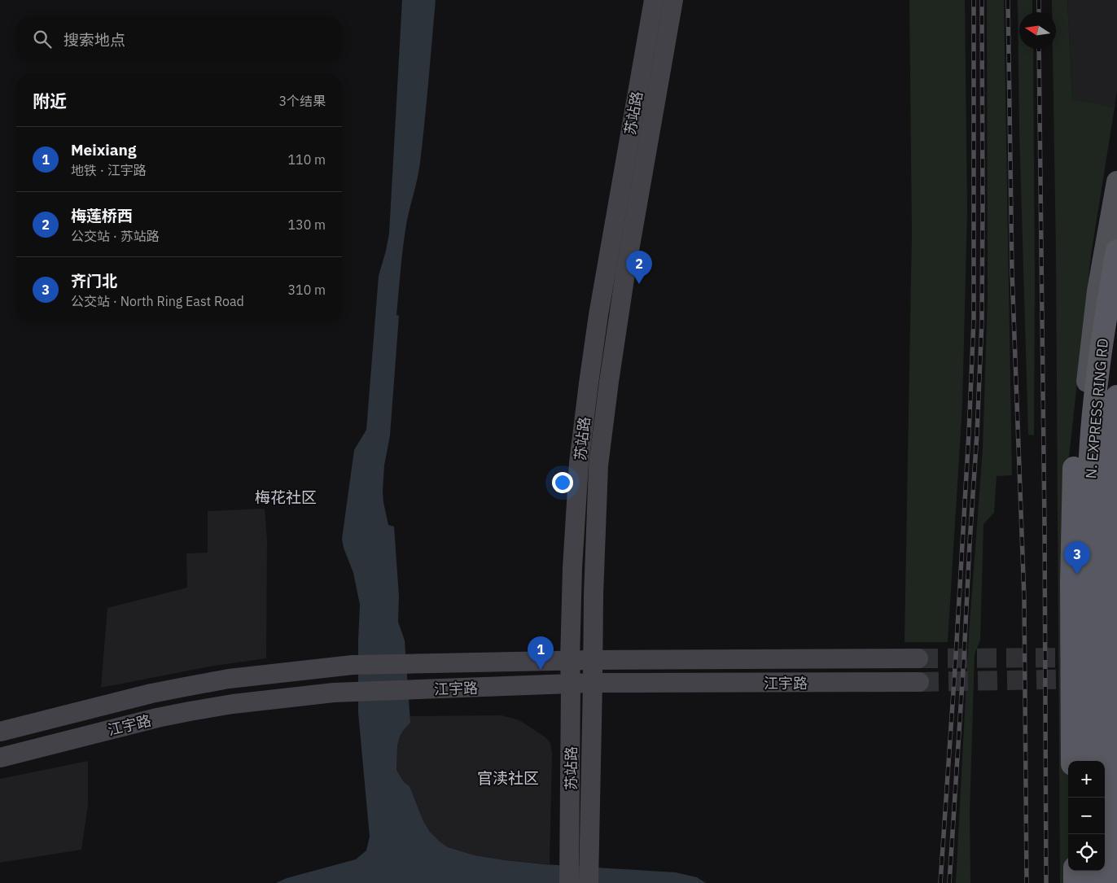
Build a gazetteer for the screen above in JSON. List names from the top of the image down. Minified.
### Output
{"streets":{"highway":["N. EXPRESS RING RD"],"main road":["苏站路","江宇路"]},"crossings":[["苏站路","江宇路"]],"districts":["梅花社区","官渎社区"],"north":"left","page":{"search":"搜索地点","heading":["附近","3个结果"],"list":[{"mark":"1","name":"Meixiang","note":"地铁 · 江宇路","value":"110 m"},{"mark":"2","name":"梅莲桥西","note":"公交站 · 苏站路","value":"130 m"},{"mark":"3","name":"齐门北","note":"公交站 · North Ring East Road","value":"310 m"}],"pins":["2","3","1"],"map_buttons":["+","−"]}}
